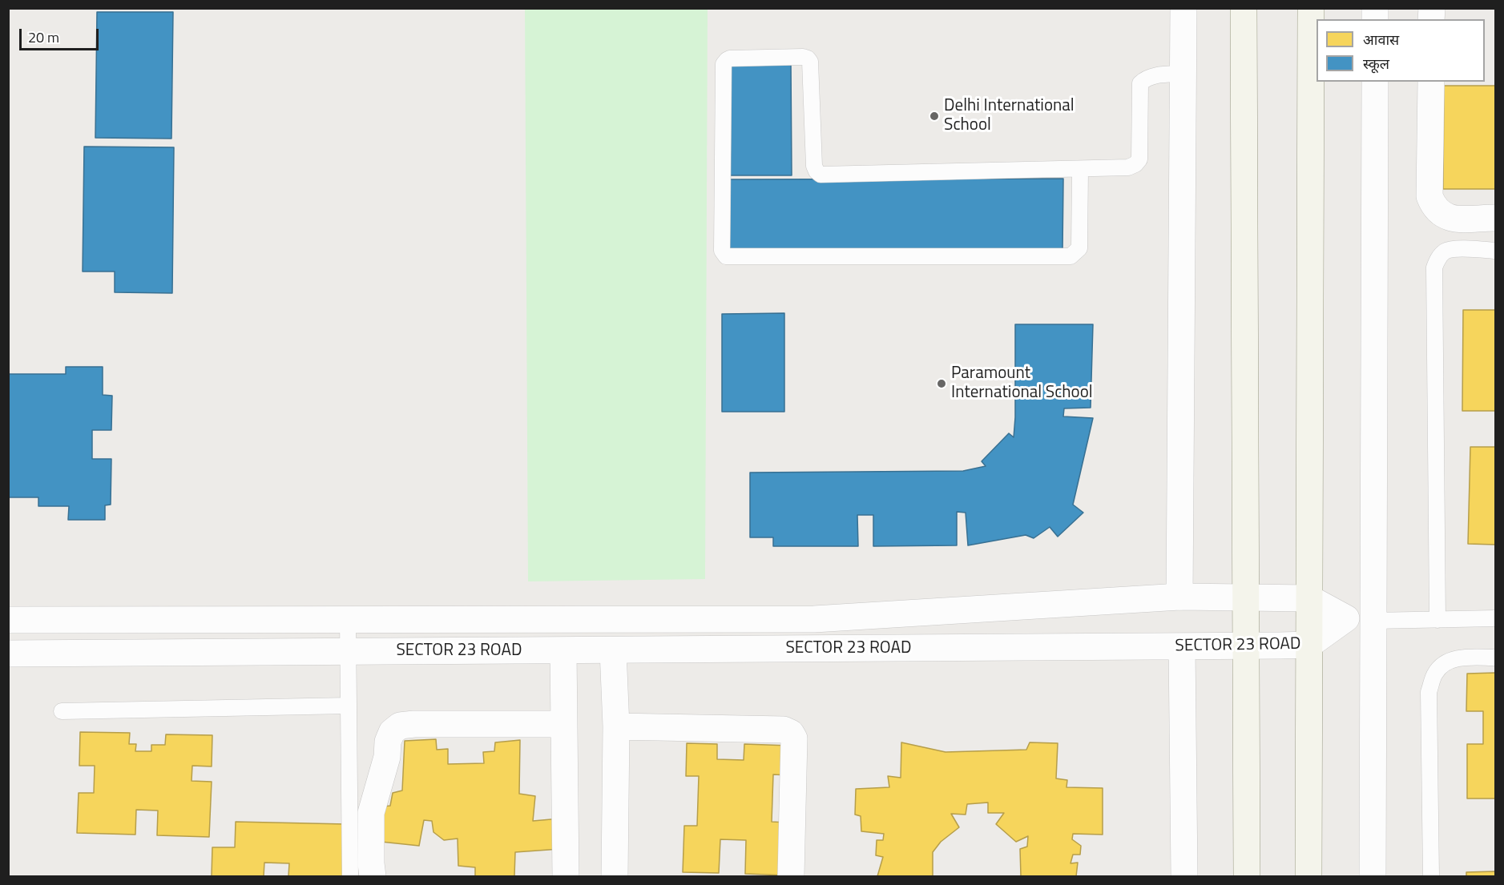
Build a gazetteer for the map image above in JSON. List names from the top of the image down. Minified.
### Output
{"streets":{"street":["SECTOR 23 ROAD"]},"places":["Delhi International School","Paramount International School"],"legend":["आवास","स्कूल"],"scale_bar":"20 m"}
